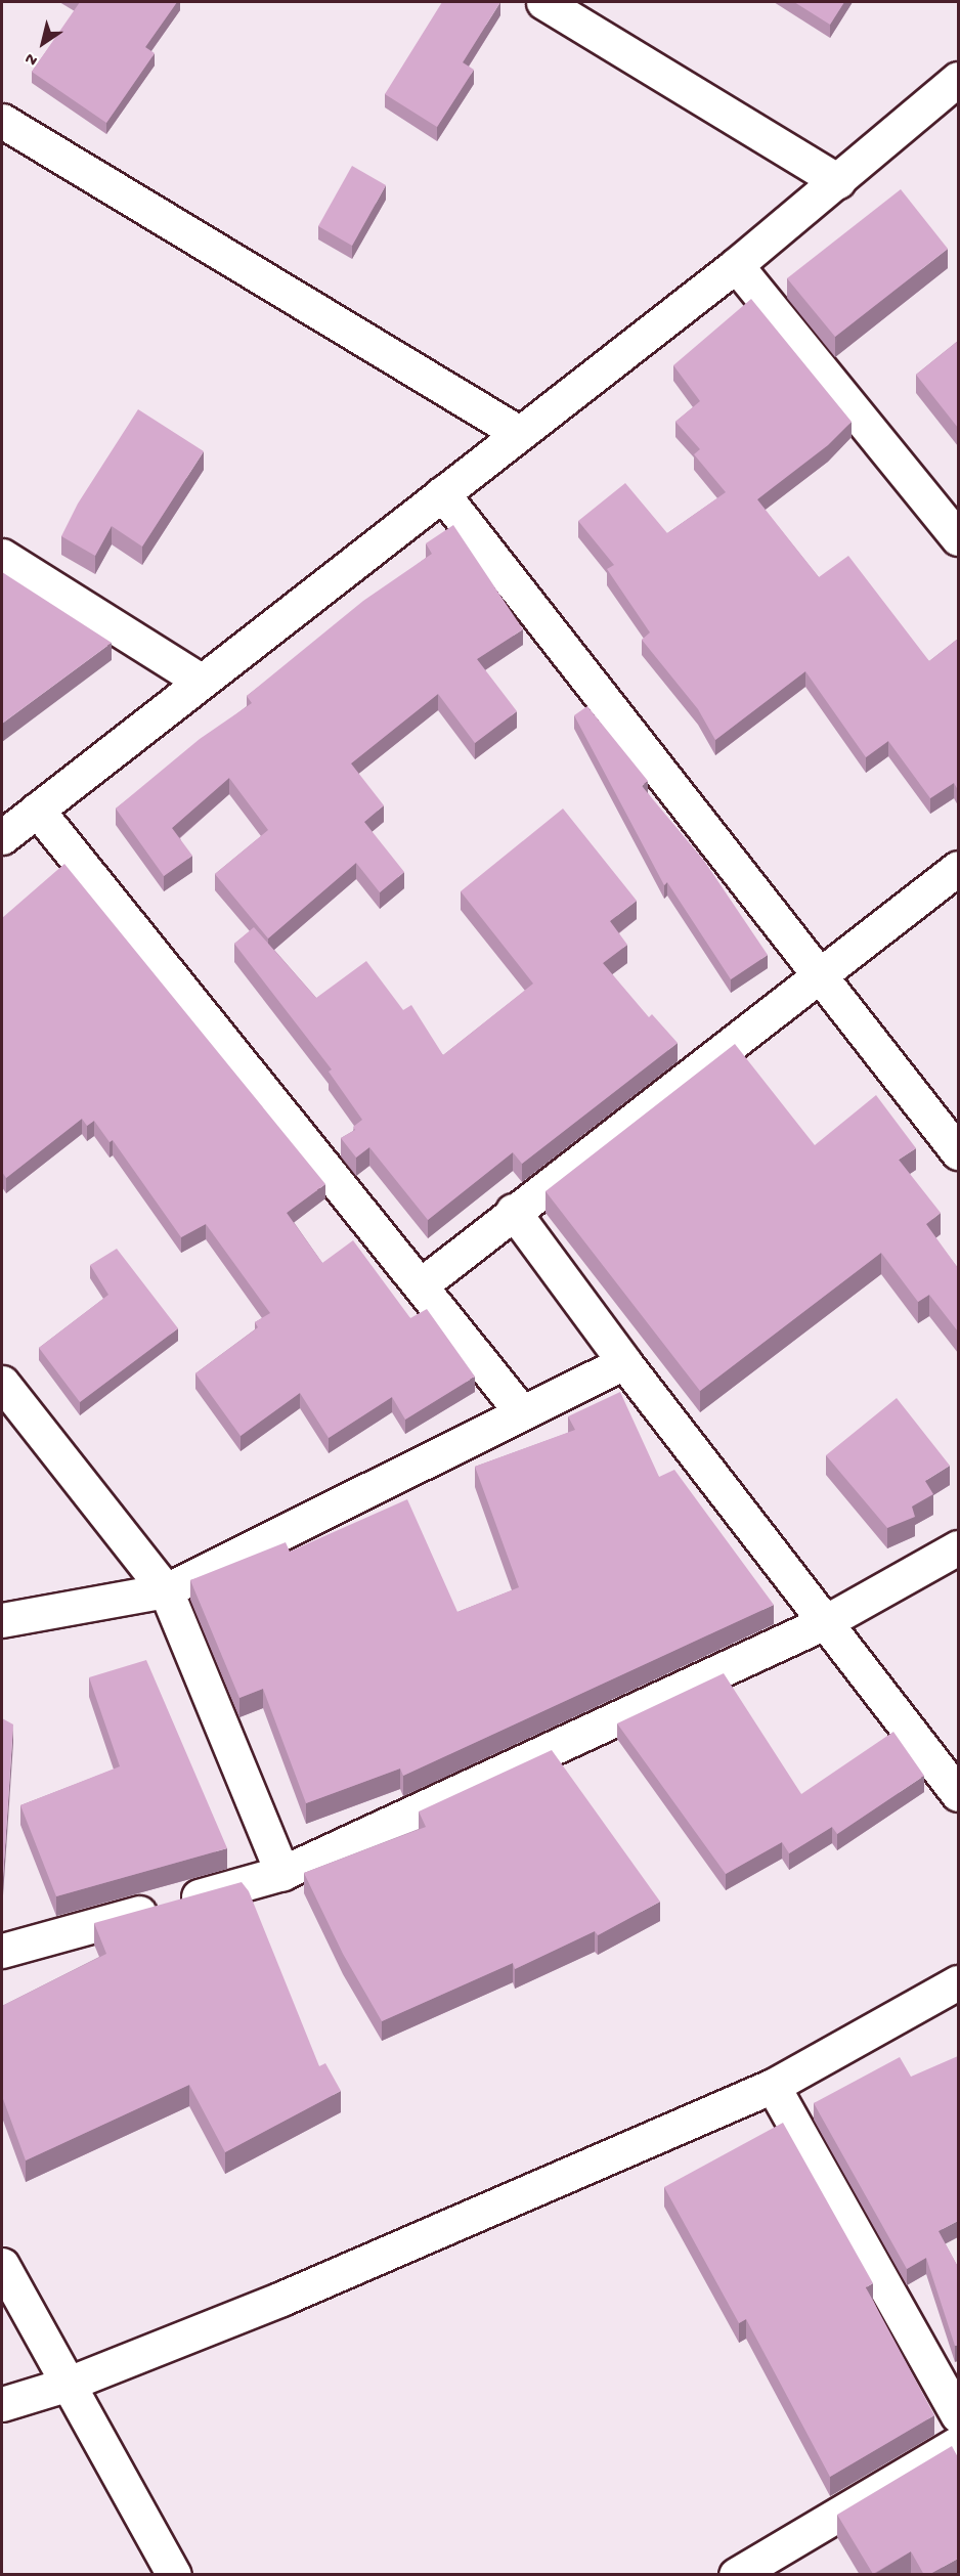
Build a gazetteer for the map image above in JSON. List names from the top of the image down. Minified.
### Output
{"north":"bottom left"}
